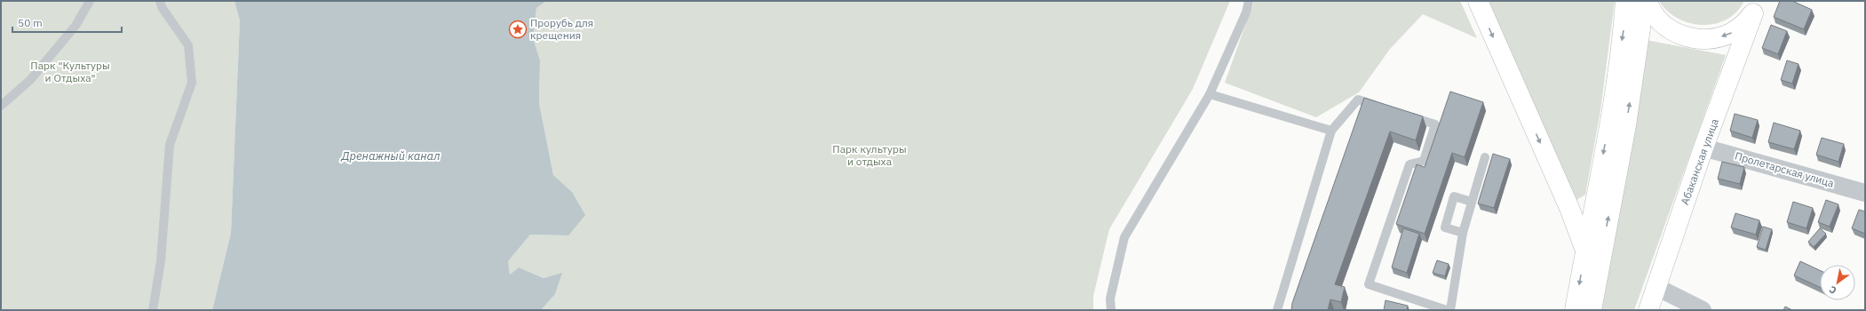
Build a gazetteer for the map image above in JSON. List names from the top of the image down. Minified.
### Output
{"streets":{"main road":["Абаканская улица"],"street":["Пролетарская улица"]},"crossings":[["Абаканская улица","Пролетарская улица"]],"water":["Дренажный канал"],"parks":["Парк \"Культуры и Отдыха\"","Парк культуры и отдыха"],"places":{"place":["Прорубь для крещения"]},"scale_bar":"50 m","north":"bottom left"}
